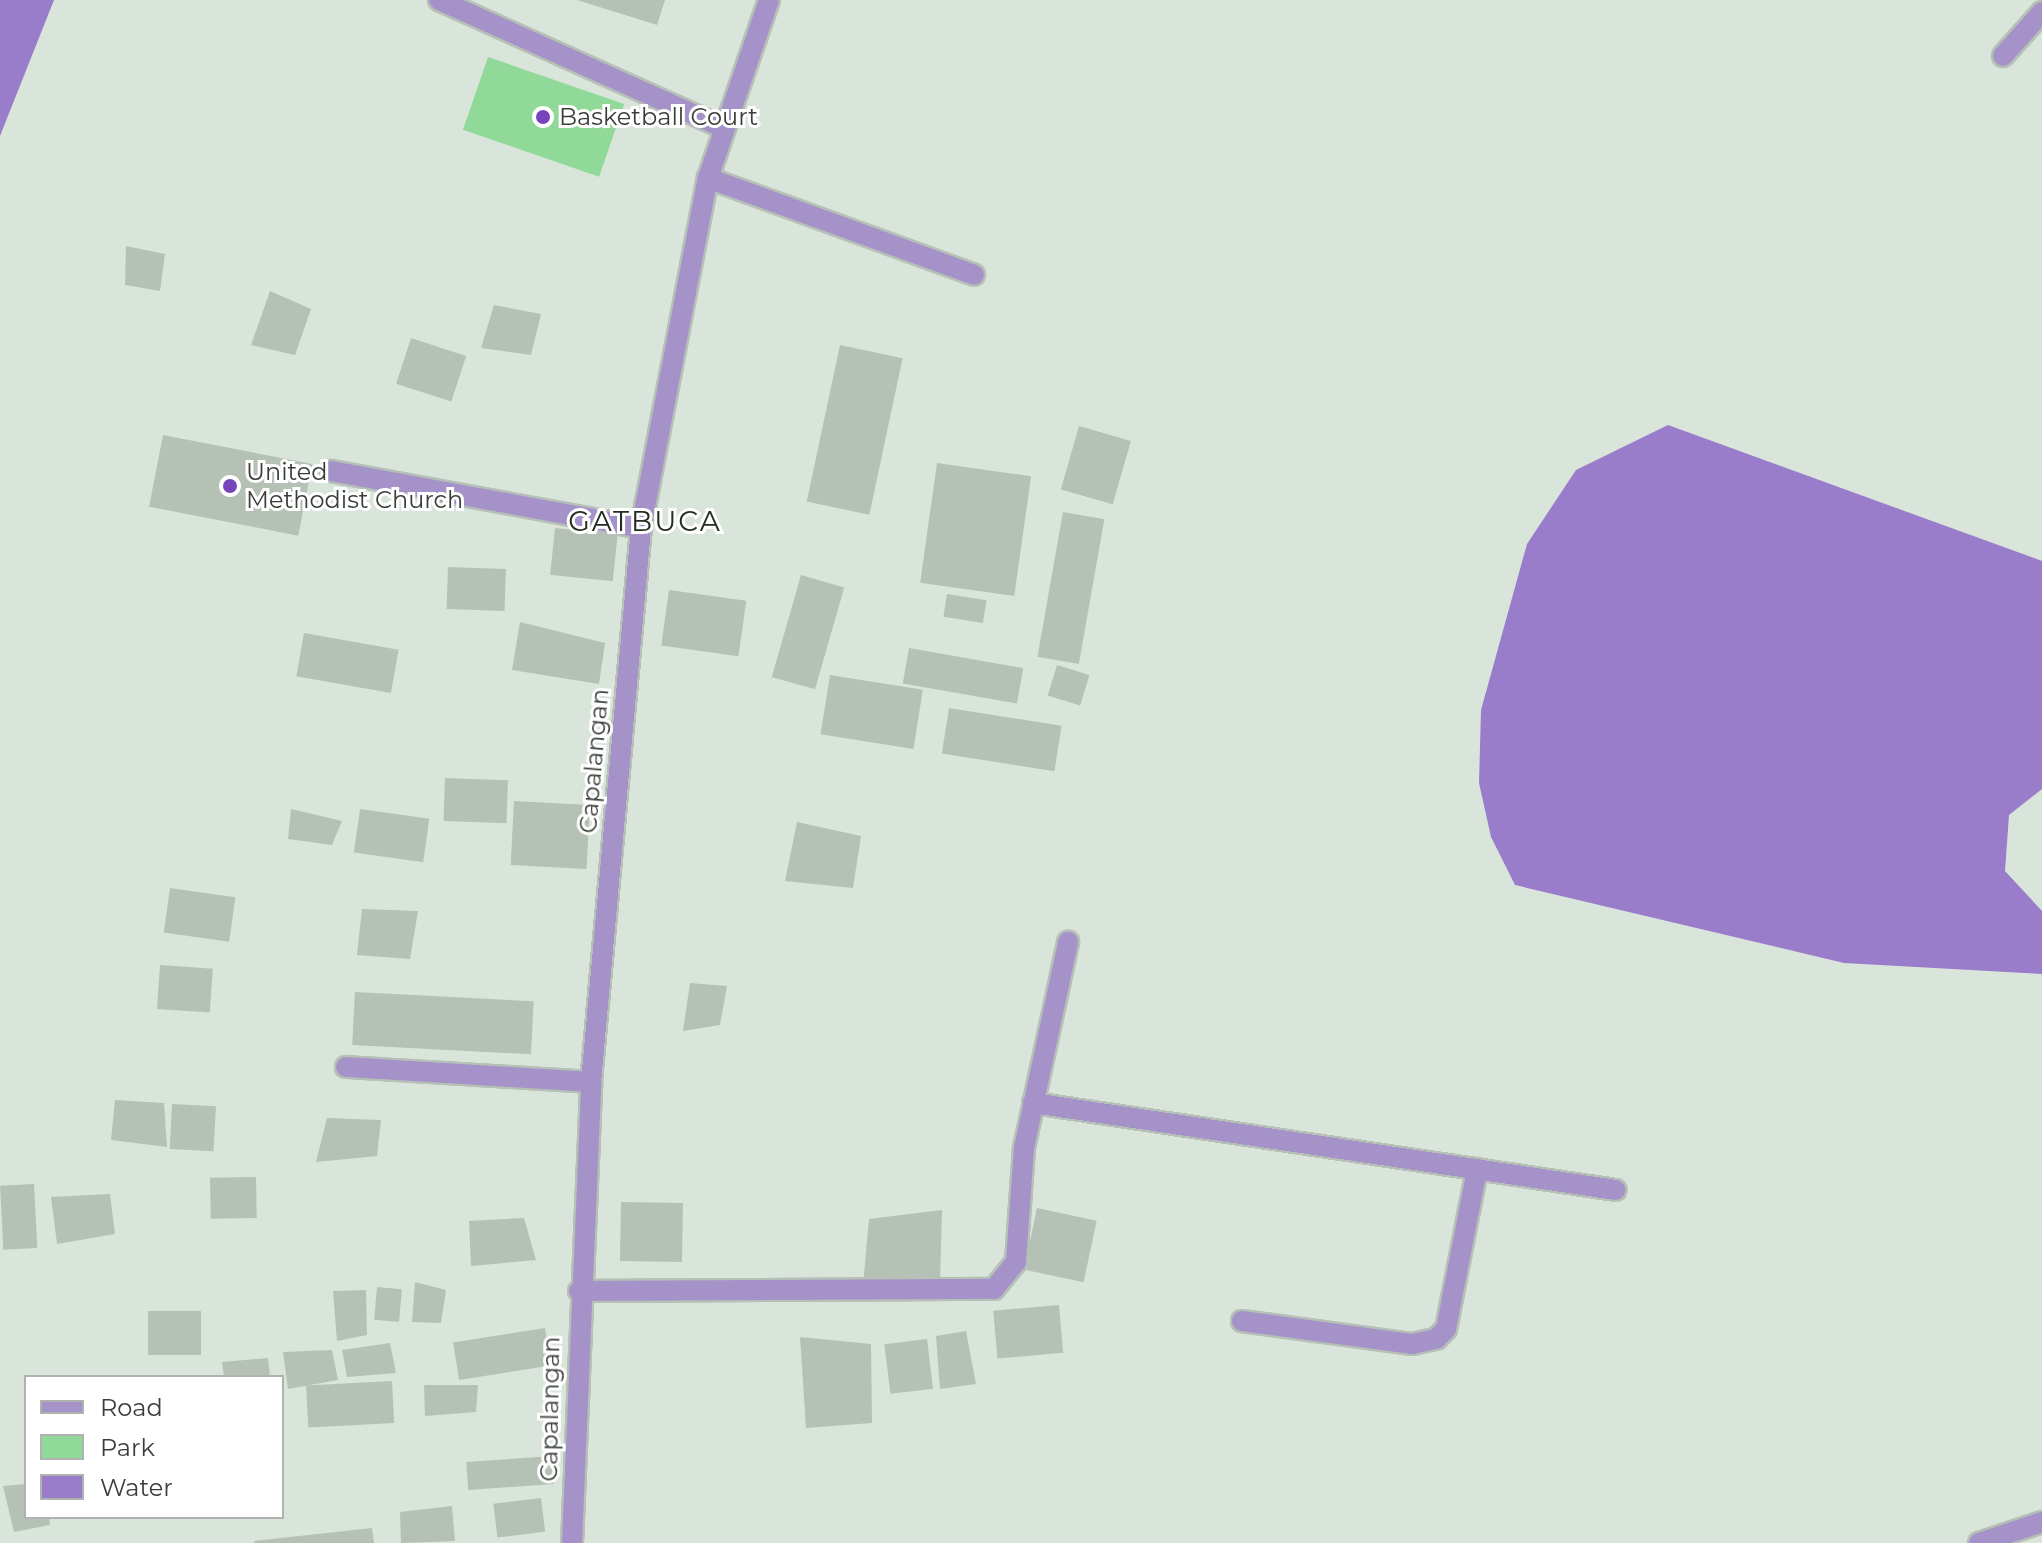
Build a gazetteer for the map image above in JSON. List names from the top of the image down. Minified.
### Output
{"streets":{"street":["Capalangan"]},"districts":["GATBUCA"],"places":["Basketball Court","United Methodist Church"],"legend":["Road","Park","Water"]}
